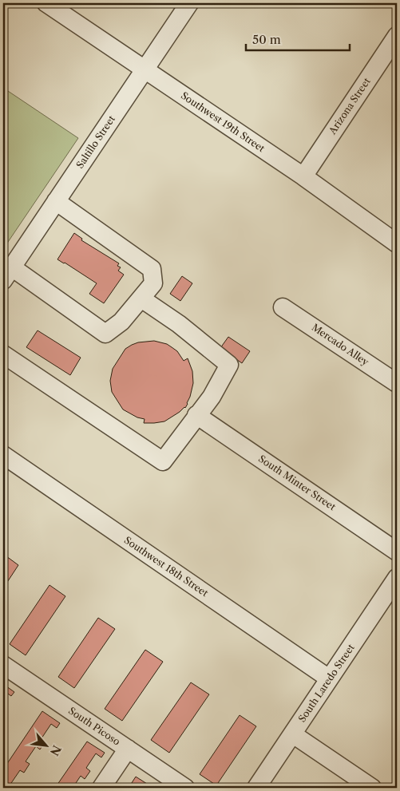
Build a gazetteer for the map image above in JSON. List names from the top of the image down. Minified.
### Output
{"streets":{"street":["Arizona Street","Southwest 19th Street","Saltillo Street","Mercado Alley","South Minter Street","Southwest 18th Street","South Laredo Street","South Picoso"]},"crossings":[["Arizona Street","Southwest 19th Street"],["Southwest 19th Street","Saltillo Street"],["Southwest 18th Street","South Laredo Street"]],"scale_bar":"50 m","north":"bottom right"}
